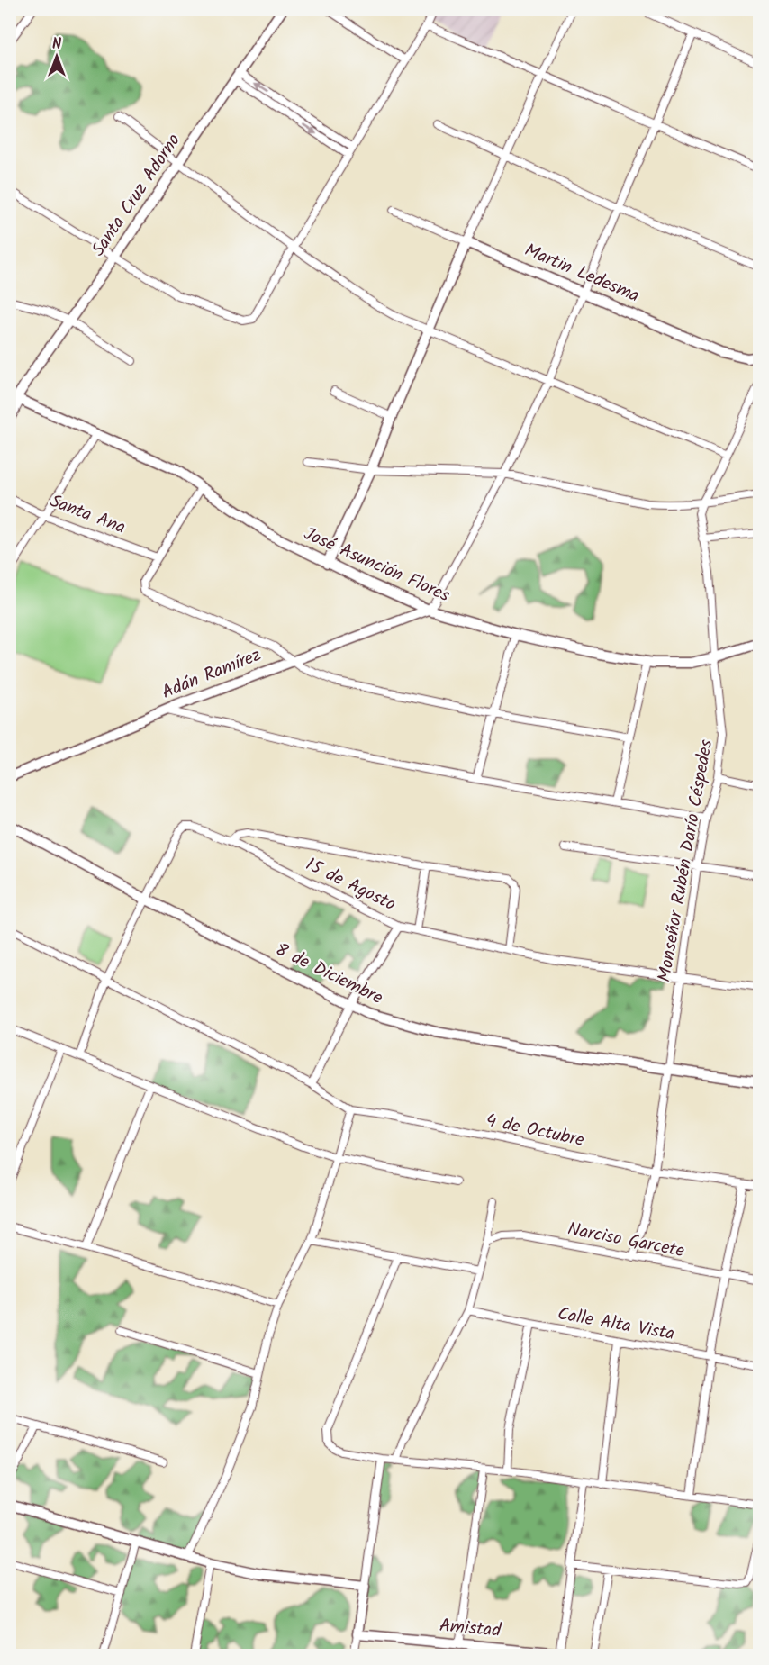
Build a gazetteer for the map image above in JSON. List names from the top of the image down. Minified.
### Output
{"streets":{"street":["Santa Cruz Adorno","Martin Ledesma","Santa Ana","José Asunción Flores","Adán Ramírez","Monseñor Rubén Darío Céspedes","15 de Agosto","8 de Diciembre","4 de Octubre","Narciso Garcete","Calle Alta Vista","Amistad"]},"crossings":[["Santa Cruz Adorno","José Asunción Flores"],["José Asunción Flores","Adán Ramírez"],["José Asunción Flores","Monseñor Rubén Darío Céspedes"],["Monseñor Rubén Darío Céspedes","15 de Agosto"],["Monseñor Rubén Darío Céspedes","8 de Diciembre"],["Monseñor Rubén Darío Céspedes","4 de Octubre"],["Monseñor Rubén Darío Céspedes","Narciso Garcete"],["15 de Agosto","8 de Diciembre"],["15 de Agosto","4 de Octubre"]],"north":"top"}
